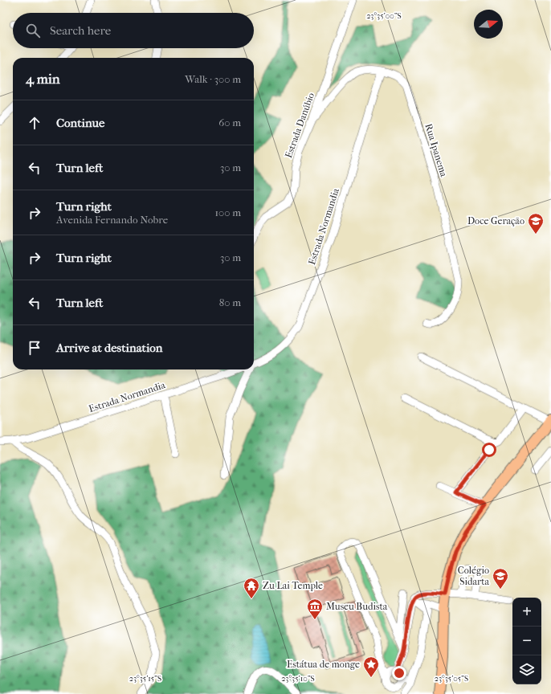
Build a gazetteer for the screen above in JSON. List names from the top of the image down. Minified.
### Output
{"streets":{"street":["Estrada Danúbio","Rua Ipanema","Estrada Normandia"]},"crossings":[["Estrada Danúbio","Rua Ipanema"],["Rua Ipanema","Estrada Normandia"]],"places":{"school or university":["Doce Geração","Colégio Sidarta"],"temple":["Zu Lai Temple"],"museum":["Museu Budista"],"place":["Estátua de monge"]},"north":"right","page":{"search":"Search here","heading":["4 min","Walk · 300 m"],"list":[["Continue","60 m"],["Turn left","30 m"],["Turn right","Avenida Fernando Nobre","100 m"],["Turn right","30 m"],["Turn left","80 m"],"Arrive at destination"],"map_buttons":["+","−"]},"coordinates":["23°35'00\"S","23°35'15\"S","23°35'10\"S","23°35'05\"S"]}
